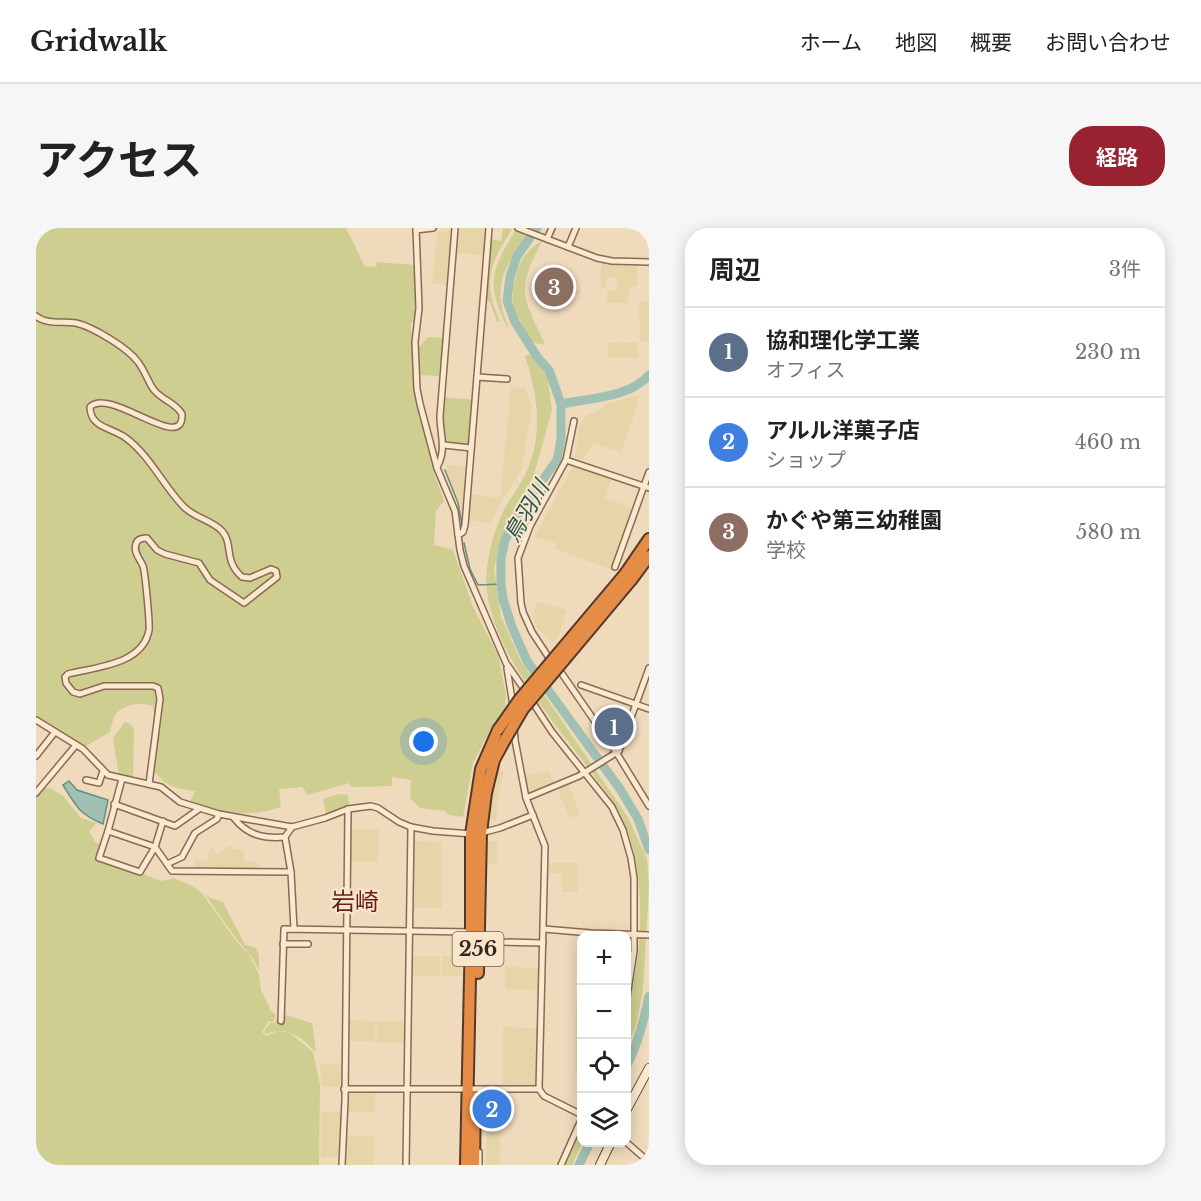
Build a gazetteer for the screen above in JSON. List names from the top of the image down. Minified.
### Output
{"streets":{"highway":["256"]},"districts":["岩崎"],"water":["鳥羽川"],"page":{"header":"Gridwalk","nav":["ホーム","地図","概要","お問い合わせ"],"title":"アクセス","buttons":"経路","heading":["周辺","3件"],"pins":["3","1","2"],"list":[{"mark":"1","name":"協和理化学工業","note":"オフィス","value":"230 m"},{"mark":"2","name":"アルル洋菓子店","note":"ショップ","value":"460 m"},{"mark":"3","name":"かぐや第三幼稚園","note":"学校","value":"580 m"}],"map_buttons":["+","−"]}}
